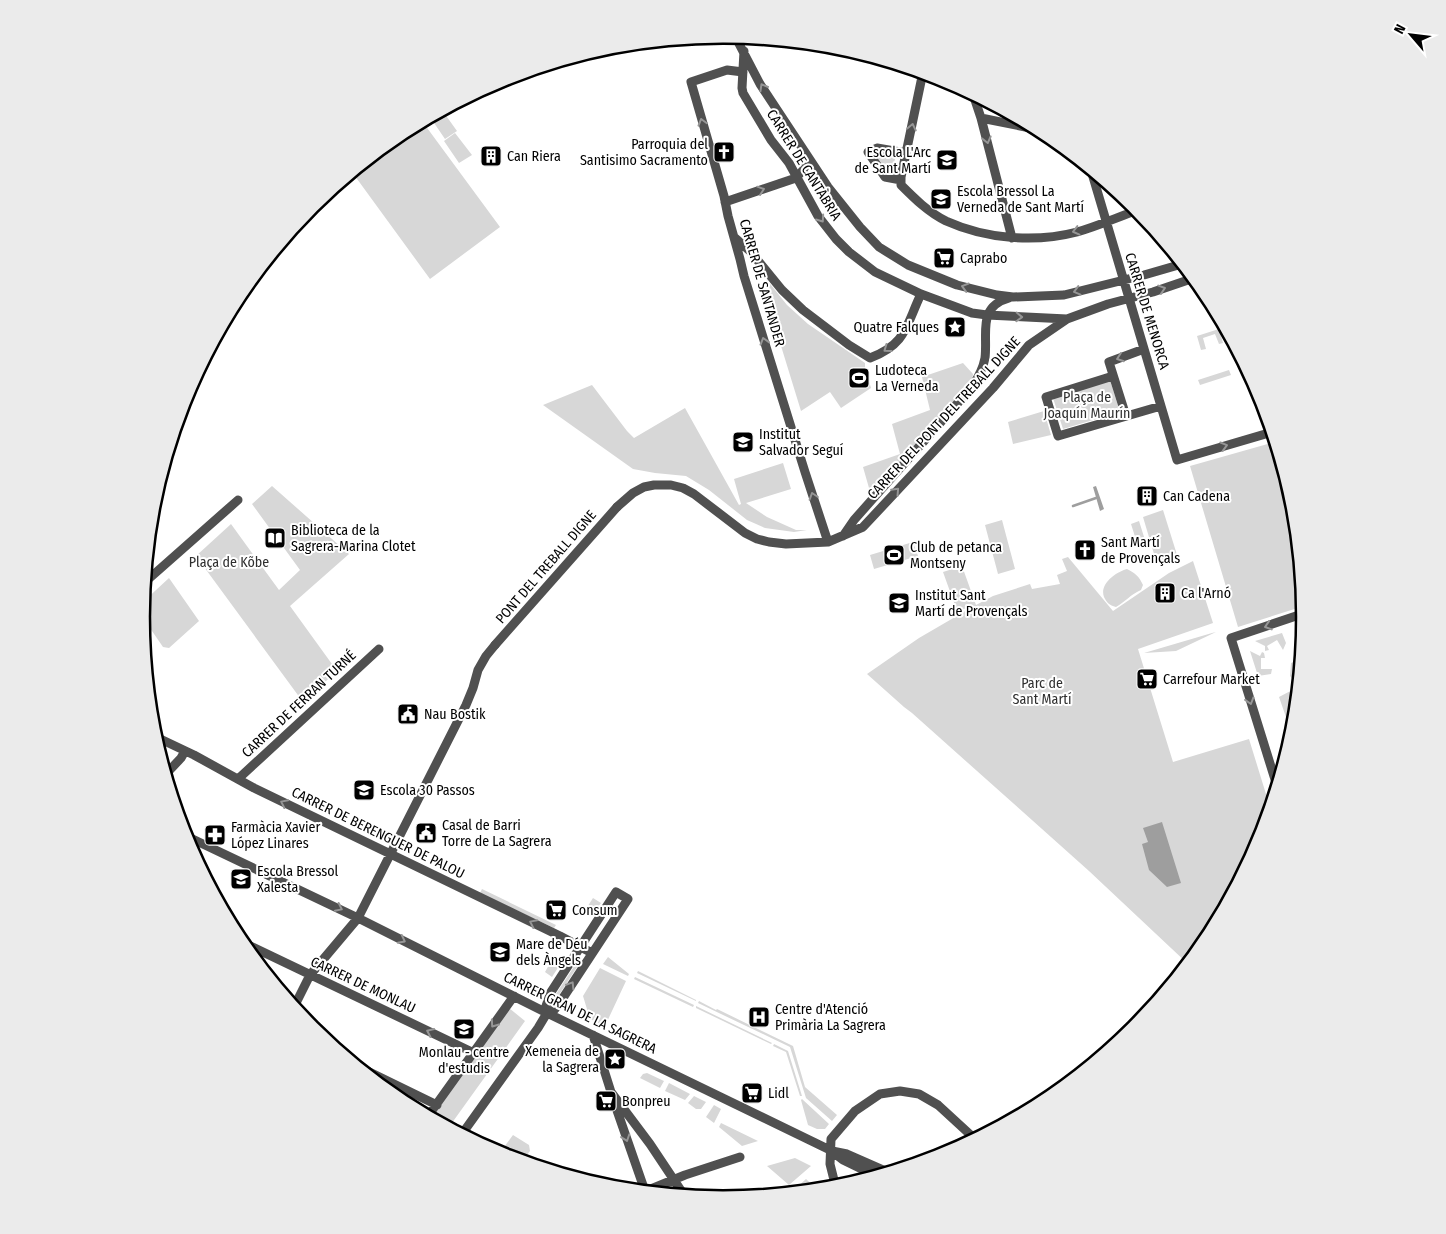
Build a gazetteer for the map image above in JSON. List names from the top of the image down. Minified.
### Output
{"streets":{"street":["CARRER DE CANTÀBRIA","CARRER DE SANTANDER","CARRER DE MENORCA","CARRER DEL PONT DEL TREBALL DIGNE","PONT DEL TREBALL DIGNE","CARRER DE FERRAN TURNÉ","CARRER DE BERENGUER DE PALOU","CARRER DE MONLAU","CARRER GRAN DE LA SAGRERA"]},"crossings":[["CARRER DE CANTÀBRIA","CARRER DE SANTANDER"],["CARRER DE CANTÀBRIA","CARRER DE MENORCA"],["CARRER DE CANTÀBRIA","CARRER DEL PONT DEL TREBALL DIGNE"],["CARRER DE SANTANDER","CARRER DEL PONT DEL TREBALL DIGNE"],["CARRER DEL PONT DEL TREBALL DIGNE","PONT DEL TREBALL DIGNE"],["PONT DEL TREBALL DIGNE","CARRER DE BERENGUER DE PALOU"],["CARRER DE FERRAN TURNÉ","CARRER DE BERENGUER DE PALOU"]],"one_way":["CARRER DE SANTANDER","CARRER DE BERENGUER DE PALOU","CARRER DE MONLAU","CARRER GRAN DE LA SAGRERA"],"parks":["Plaça de Joaquín Maurín","Plaça de Kõbe","Parc de Sant Martí"],"places":{"church":["Parroquia del Santisimo Sacramento","Sant Martí de Provençals"],"building":["Can Riera","Can Cadena","Ca l'Arnó"],"school or university":["Escola L'Arc de Sant Martí","Escola Bressol La Verneda de Sant Martí","Institut Salvador Seguí","Institut Sant Martí de Provençals","Escola 30 Passos","Escola Bressol Xalesta","Mare de Déu dels Àngels","Monlau - centre d'estudis"],"supermarket":["Caprabo","Carrefour Market","Consum","Lidl","Bonpreu"],"place":["Quatre Falques","Xemeneia de la Sagrera"],"sports":["Ludoteca La Verneda","Club de petanca Montseny"],"library":["Biblioteca de la Sagrera-Marina Clotet"],"public building":["Nau Bostik","Casal de Barri Torre de La Sagrera"],"pharmacy":["Farmàcia Xavier López Linares"],"hospital":["Centre d'Atenció Primària La Sagrera"]},"north":"top left"}
